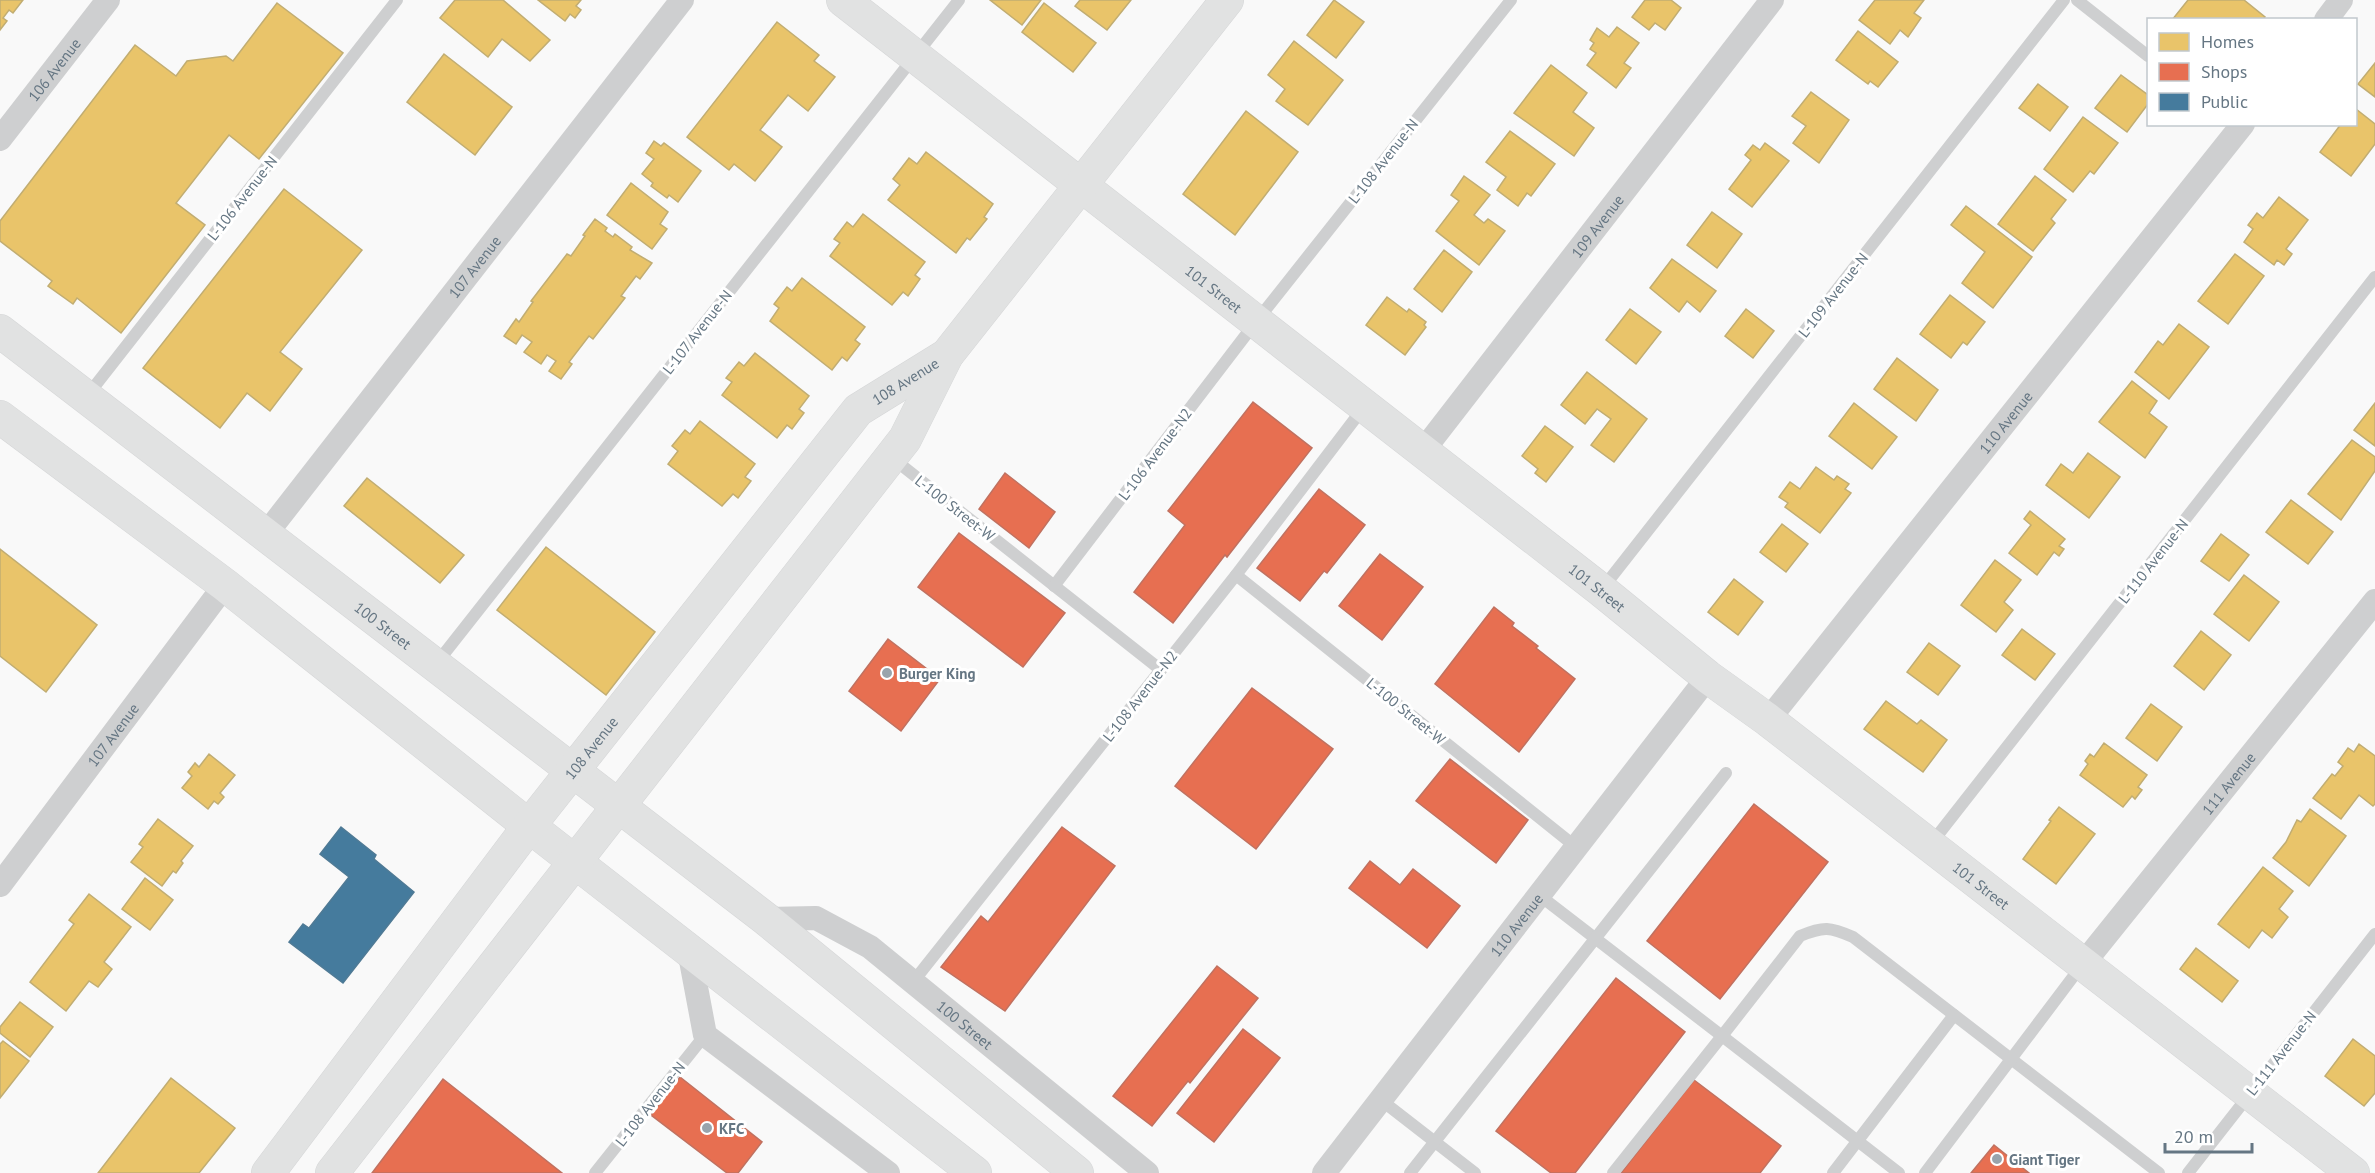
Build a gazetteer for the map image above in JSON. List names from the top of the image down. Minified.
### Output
{"streets":{"street":["106 Avenue","109 Avenue","107 Avenue","101 Street","108 Avenue","110 Avenue","100 Street","111 Avenue"],"lane":["L-108 Avenue-N","L-106 Avenue-N","L-109 Avenue-N","L-107 Avenue-N","L-106 Avenue-N2","L-100 Street-W","L-110 Avenue-N","L-108 Avenue-N2","L-111 Avenue-N"]},"crossings":[["L-108 Avenue-N","101 Street"],["L-108 Avenue-N","L-106 Avenue-N2"],["L-106 Avenue-N","100 Street"],["109 Avenue","101 Street"],["107 Avenue","100 Street"],["101 Street","L-109 Avenue-N"],["101 Street","L-107 Avenue-N"],["101 Street","108 Avenue"],["101 Street","110 Avenue"],["101 Street","L-106 Avenue-N2"],["101 Street","L-110 Avenue-N"],["101 Street","L-108 Avenue-N2"],["101 Street","111 Avenue"],["101 Street","L-111 Avenue-N"],["L-107 Avenue-N","100 Street"],["108 Avenue","L-100 Street-W"],["108 Avenue","100 Street"],["110 Avenue","L-100 Street-W"],["L-106 Avenue-N2","L-100 Street-W"],["L-100 Street-W","L-108 Avenue-N2"],["100 Street","L-108 Avenue-N2"]],"places":["Burger King","KFC","Giant Tiger"],"legend":["Homes","Shops","Public"],"scale_bar":"20 m"}
